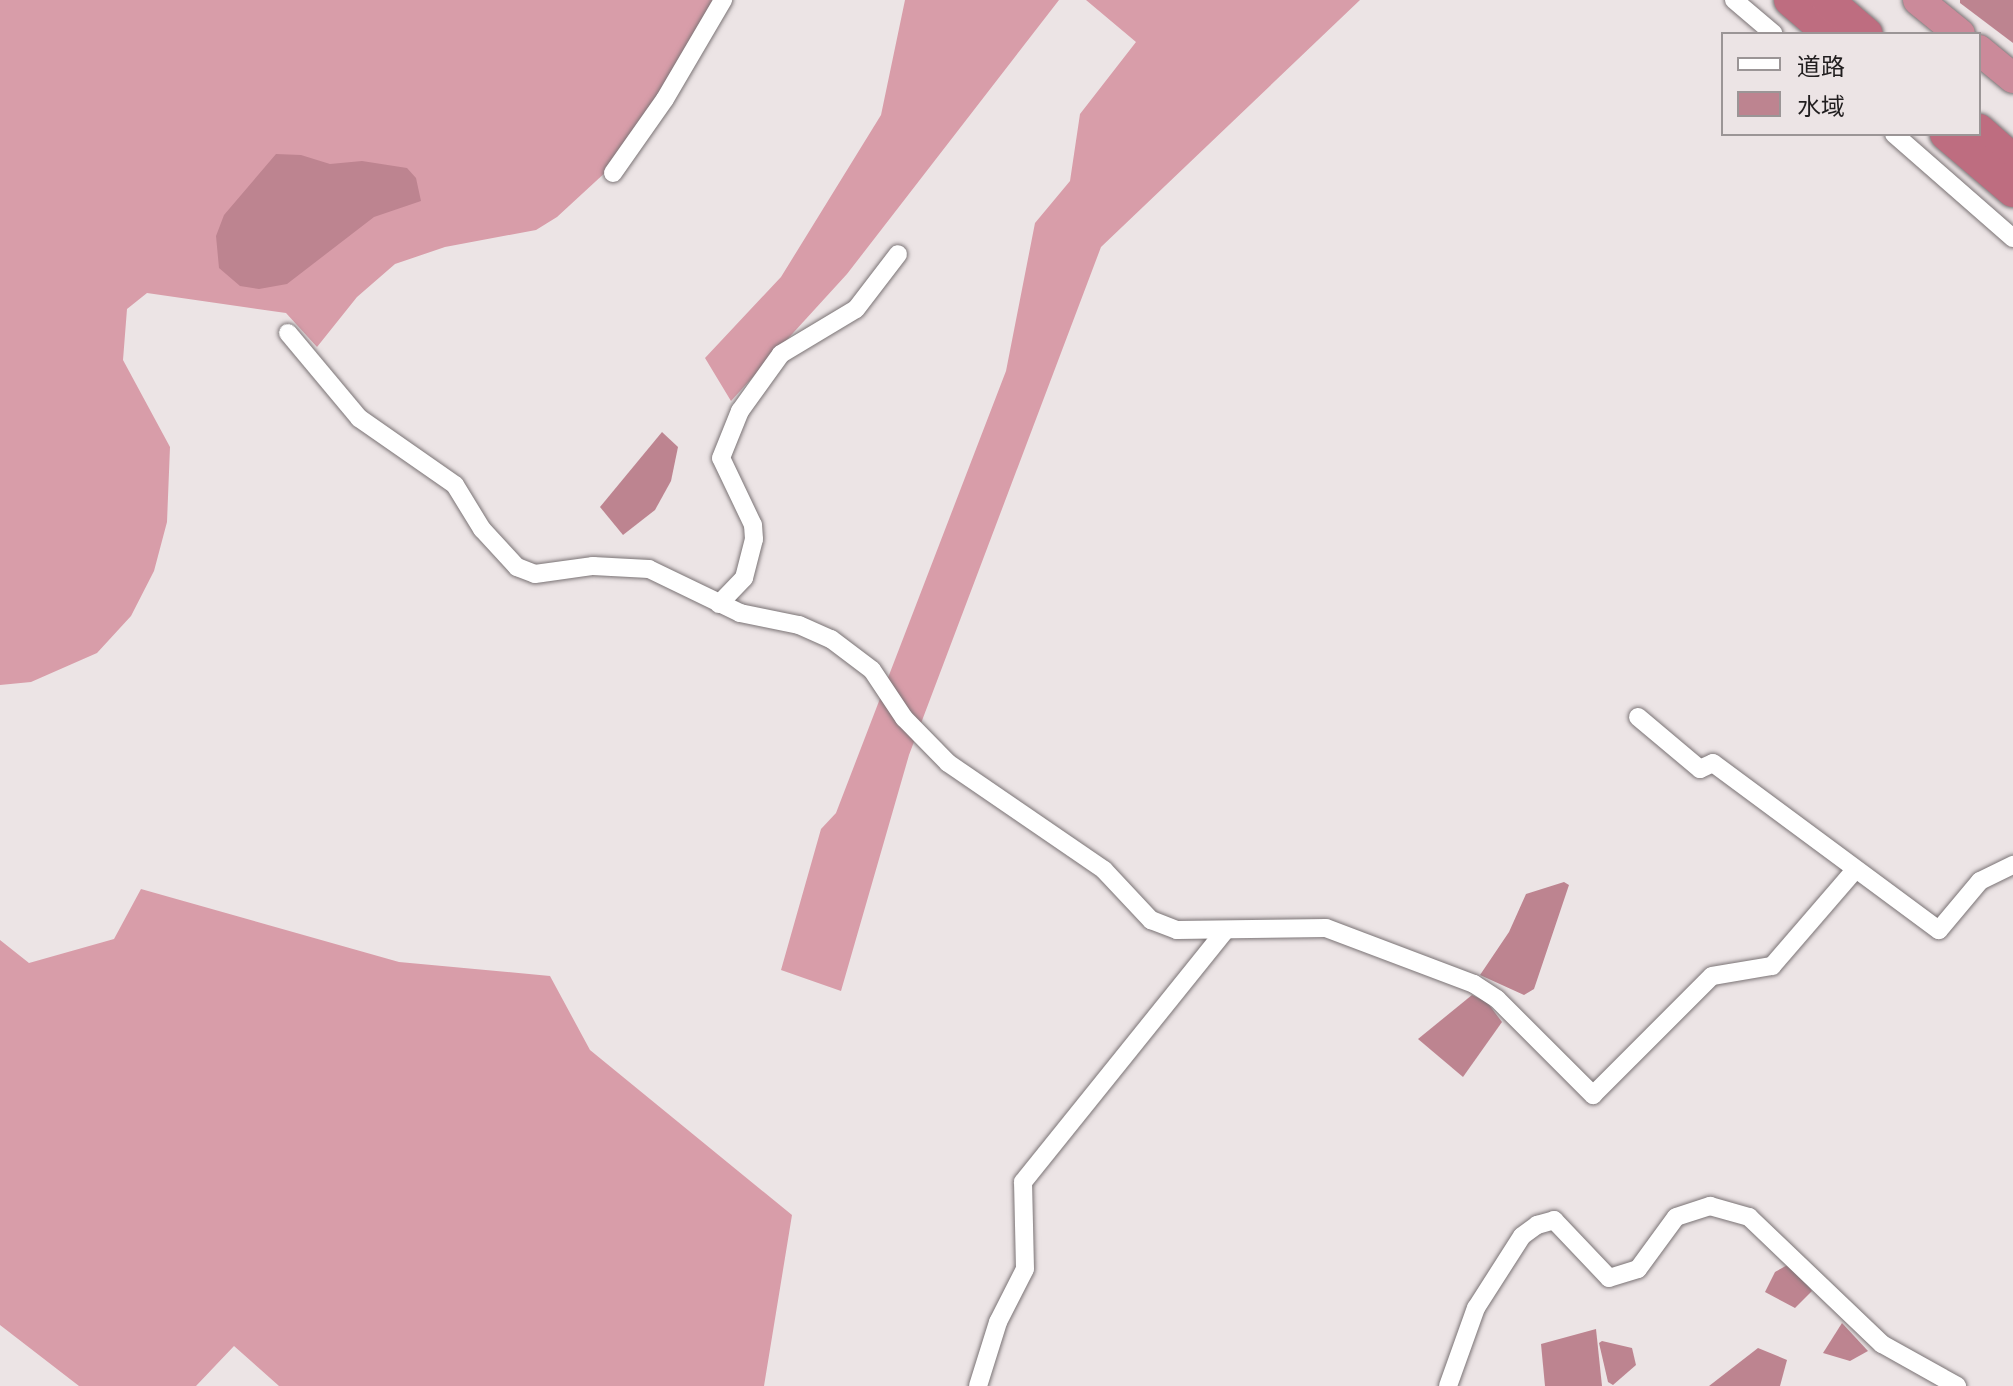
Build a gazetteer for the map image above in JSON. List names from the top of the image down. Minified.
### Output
{"legend":["道路","水域"]}
